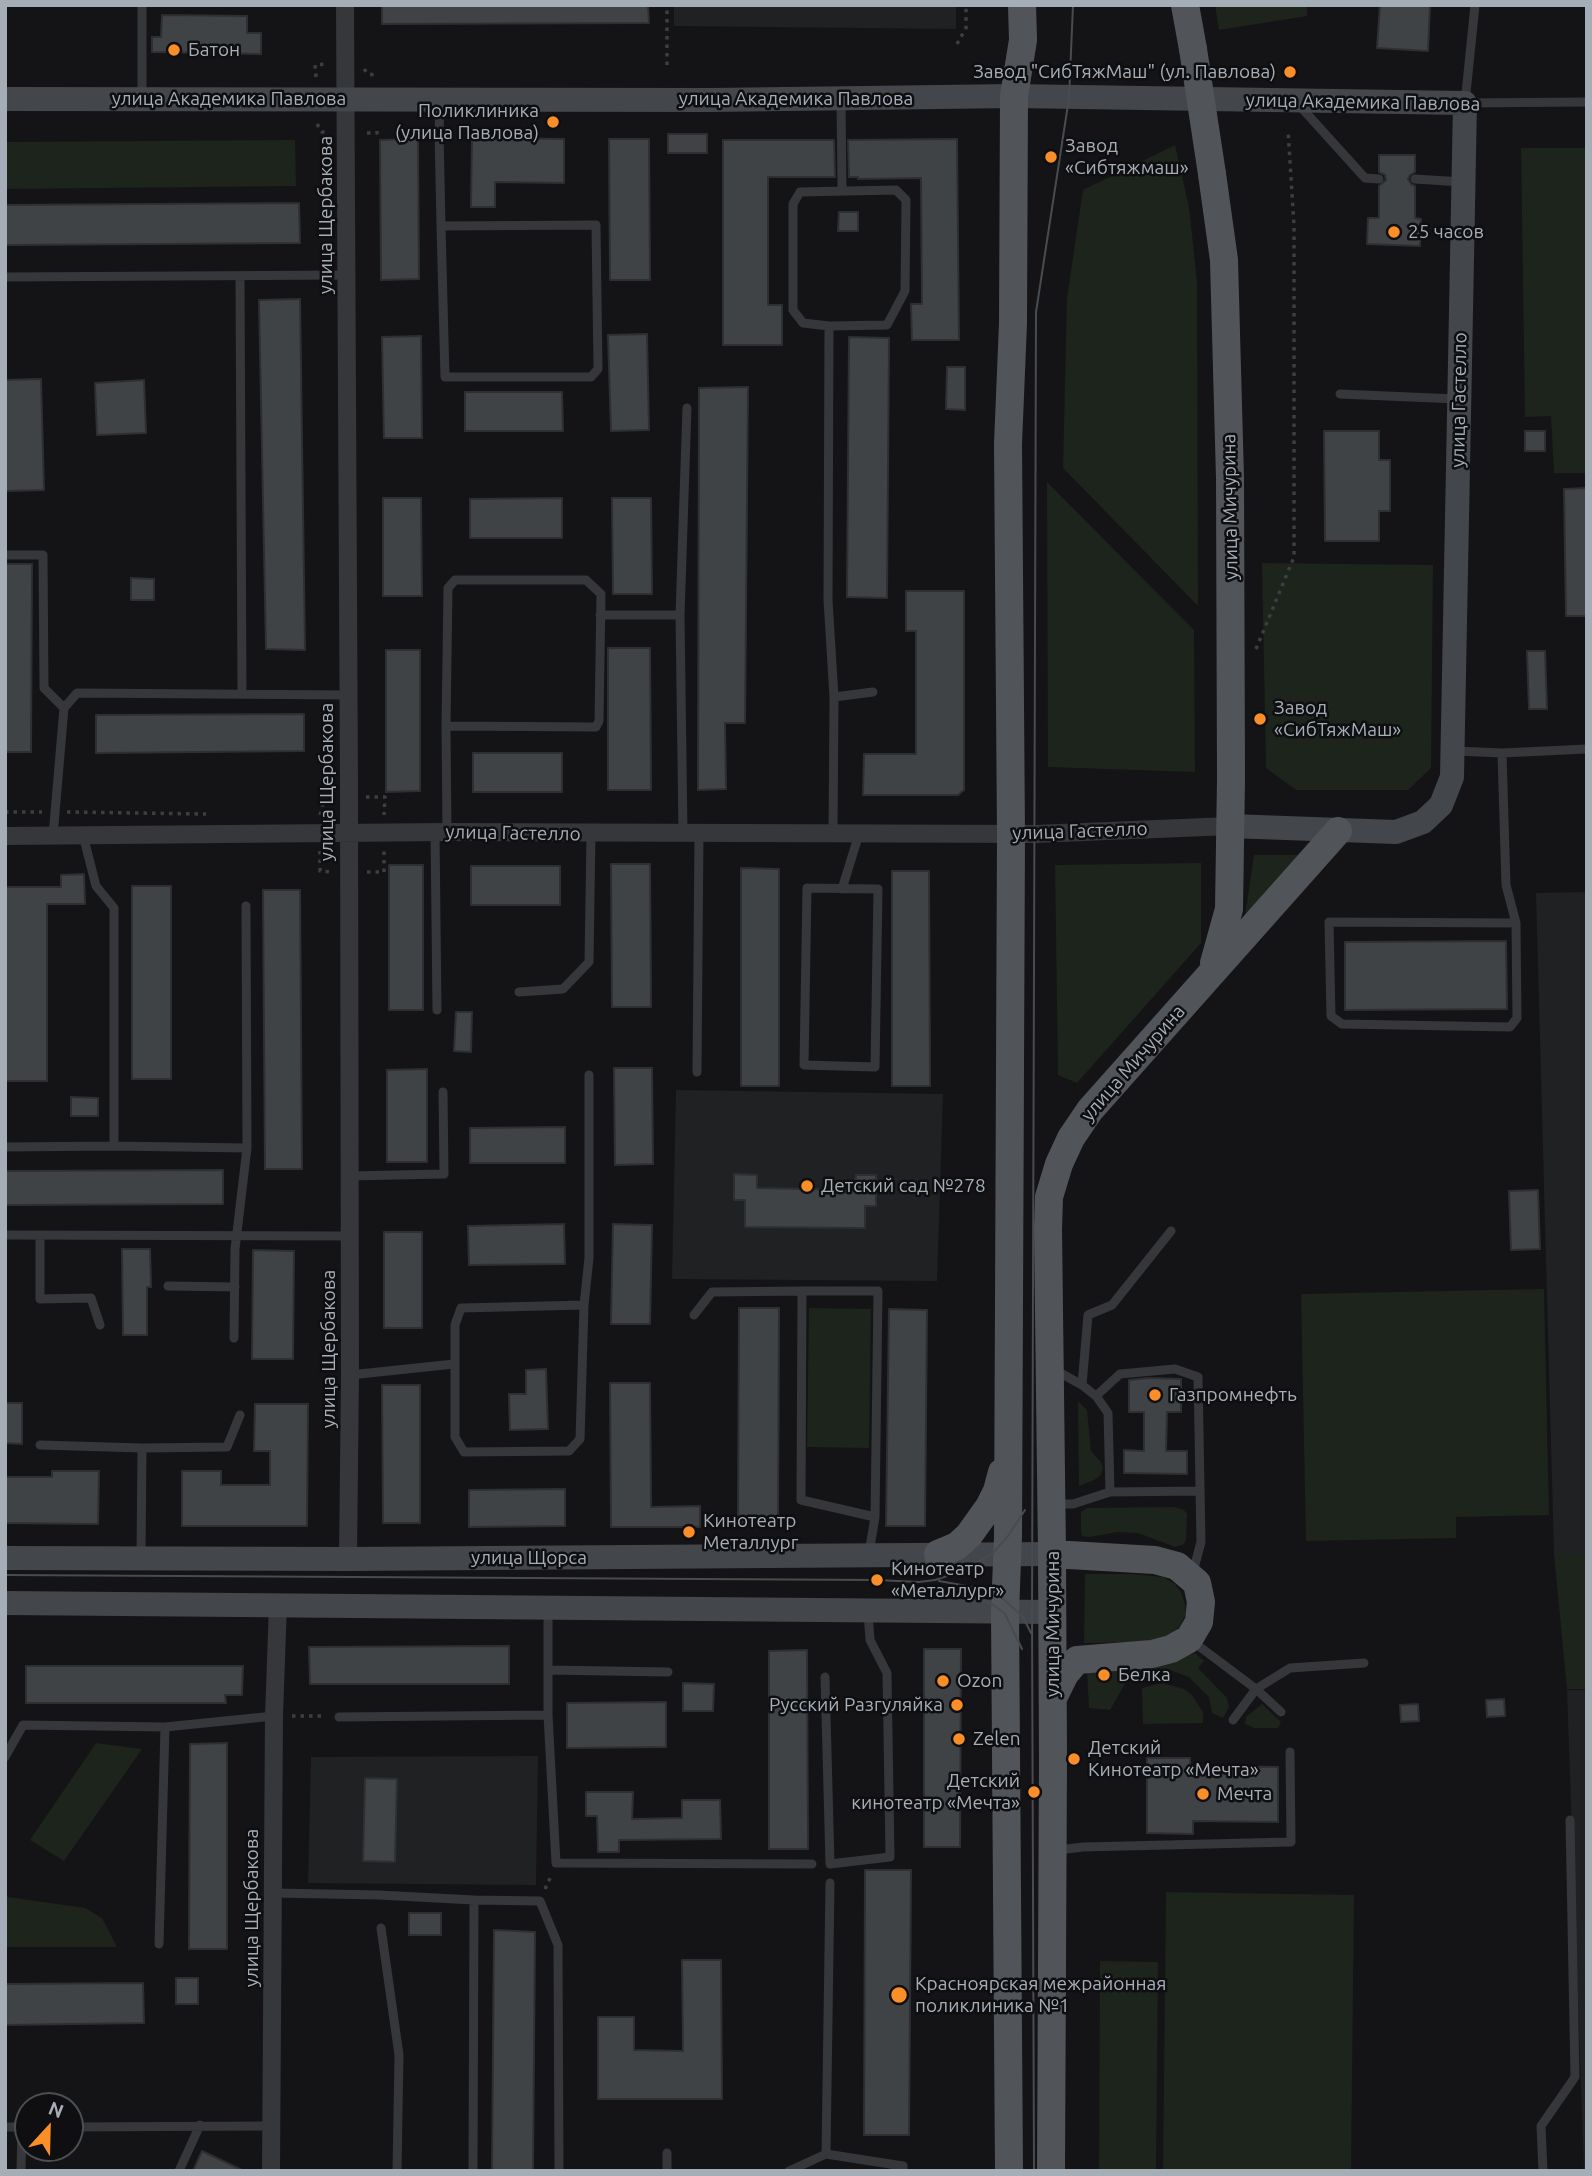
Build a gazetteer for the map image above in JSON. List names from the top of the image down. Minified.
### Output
{"streets":{"main road":["улица Академика Павлова","улица Гастелло","улица Мичурина","улица Щорса"],"street":["улица Щербакова"]},"crossings":[["улица Академика Павлова","улица Щербакова"],["улица Академика Павлова","улица Гастелло"],["улица Щербакова","улица Гастелло"],["улица Щербакова","улица Щорса"],["улица Гастелло","улица Мичурина"],["улица Мичурина","улица Щорса"]],"places":["Батон","Завод \"СибТяжМаш\" (ул. Павлова)","Поликлиника (улица Павлова)","Завод «Сибтяжмаш»","25 часов","Завод «СибТяжМаш»","Детский сад №278","Газпромнефть","Кинотеатр Металлург","Кинотеатр «Металлург»","Белка","Ozon","Русский Разгуляйка","Zelen","Детский Кинотеатр «Мечта»","Детский кинотеатр «Мечта»","Мечта","Красноярская межрайонная поликлиника №1"],"north":"top"}
